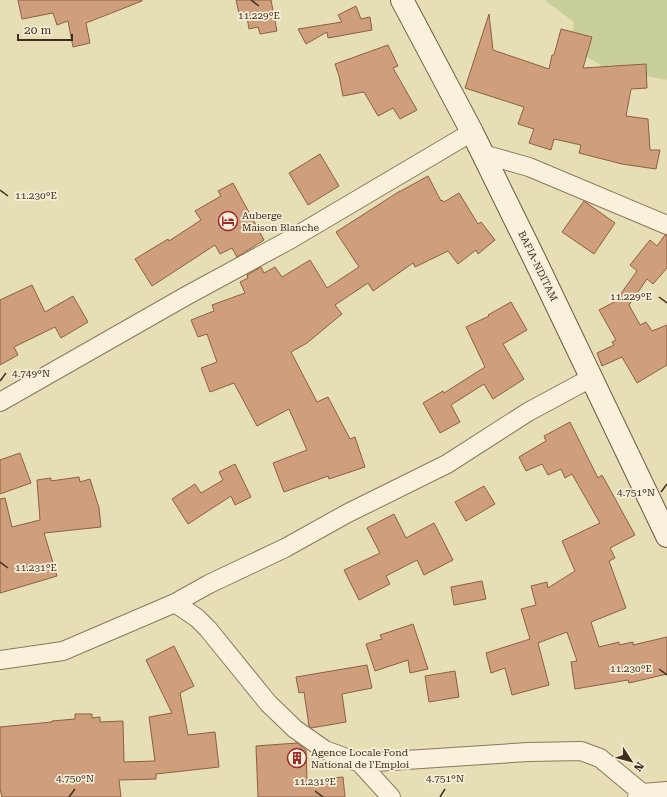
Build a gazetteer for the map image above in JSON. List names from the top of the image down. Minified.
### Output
{"streets":{"main road":["BAFIA-NDITAM"]},"places":{"hotel":["Auberge Maison Blanche"],"building":["Agence Locale Fond National de l'Emploi"]},"scale_bar":"20 m","north":"bottom right","coordinates":["11.229°E","11.230°E","4.749°N","4.751°N","11.231°E","4.750°N"]}
